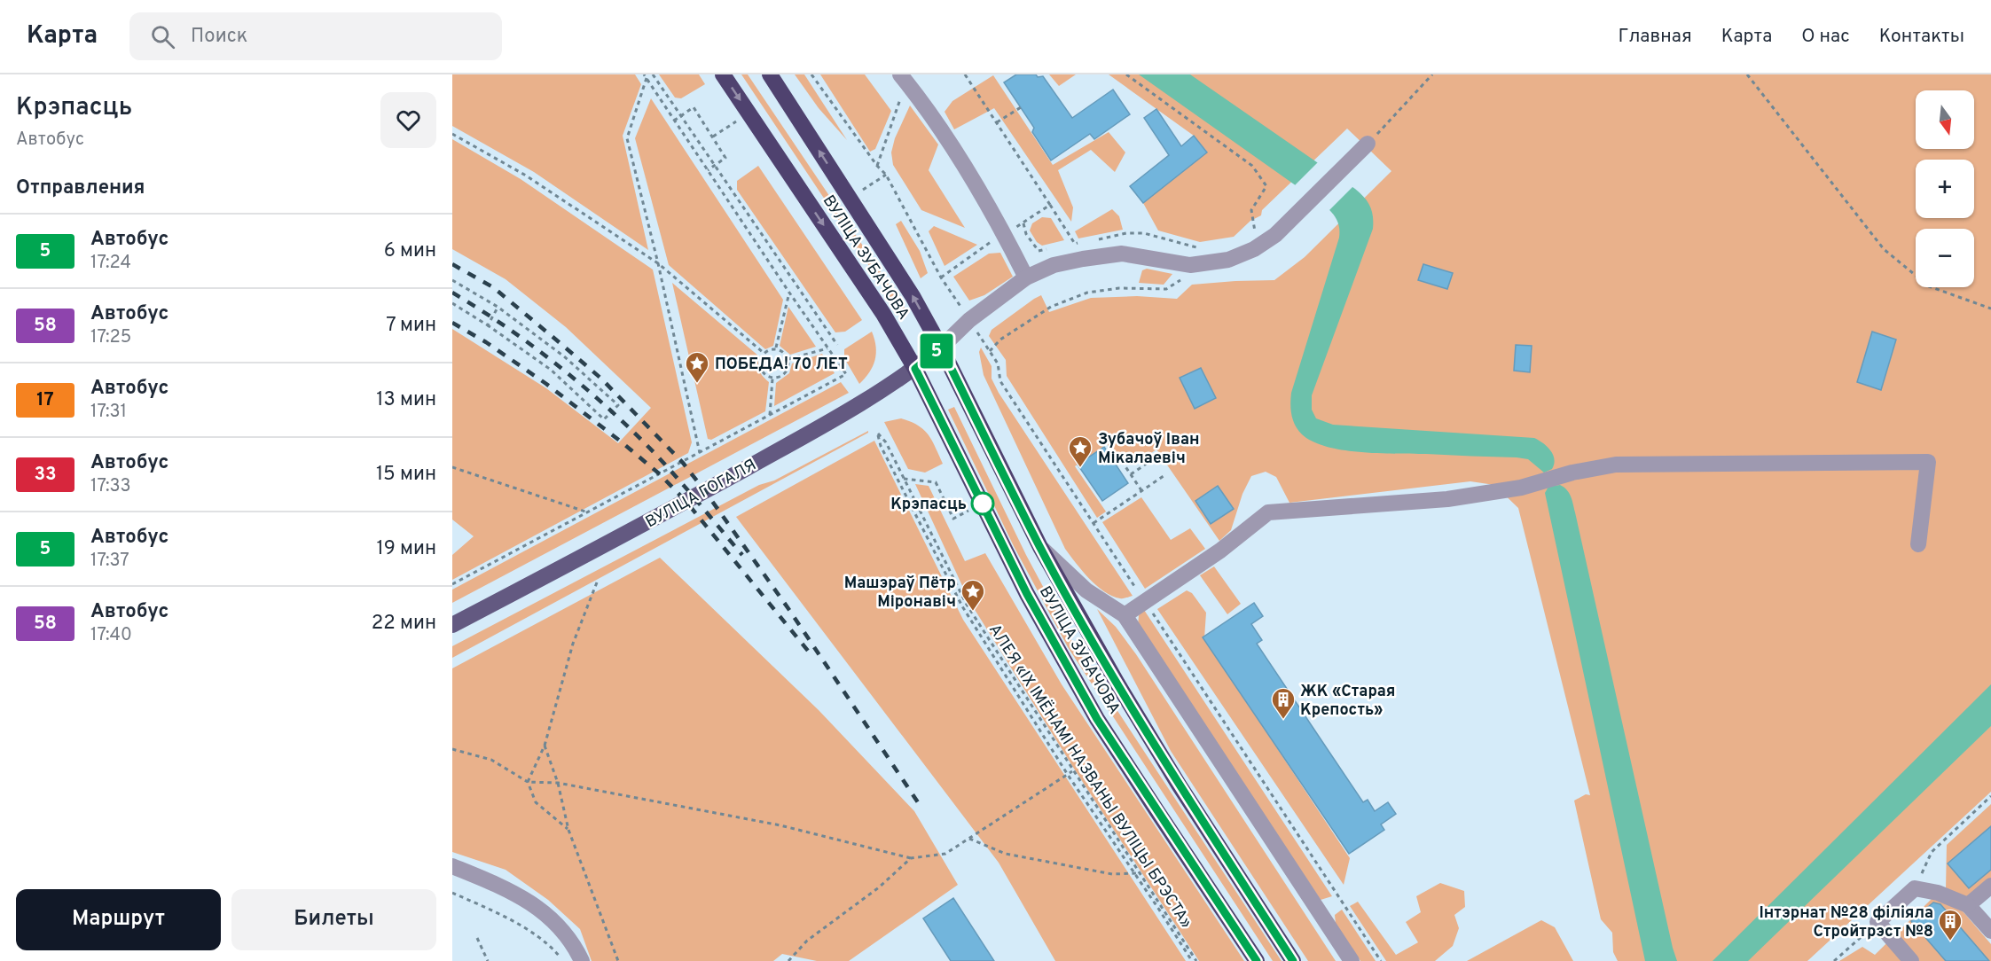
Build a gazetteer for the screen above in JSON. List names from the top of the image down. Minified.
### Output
{"streets":{"highway":["ВУЛІЦА ЗУБАЧОВА"],"main road":["ВУЛІЦА ГОГАЛЯ"],"path":["АЛЕЯ «ІХ ІМЁНАМІ НАЗВАНЫ ВУЛІЦЫ БРЭСТА»"]},"crossings":[["ВУЛІЦА ЗУБАЧОВА","ВУЛІЦА ГОГАЛЯ"]],"places":{"place":["ПОБЕДА! 70 ЛЕТ","Зубачоў Іван Мікалаевіч","Машэраў Пётр Міронавіч"],"other":["Крэпасць"],"building":["ЖК «Старая Крепость»","Інтэрнат №28 фiлiяла Стройтрэст №8"]},"lines":["bus line 5"],"north":"bottom","page":{"header":"Карта","search":"Поиск","nav":["Главная","Карта","О нас","Контакты"],"heading":[["Крэпасць","Автобус"],"Отправления"],"on_map":"5","map_buttons":["+","−"],"list":[{"mark":"5","name":"Автобус","note":"17:24","value":"6 мин"},{"mark":"58","name":"Автобус","note":"17:25","value":"7 мин"},{"mark":"17","name":"Автобус","note":"17:31","value":"13 мин"},{"mark":"33","name":"Автобус","note":"17:33","value":"15 мин"},{"mark":"5","name":"Автобус","note":"17:37","value":"19 мин"},{"mark":"58","name":"Автобус","note":"17:40","value":"22 мин"}],"buttons":["Маршрут","Билеты"]}}
